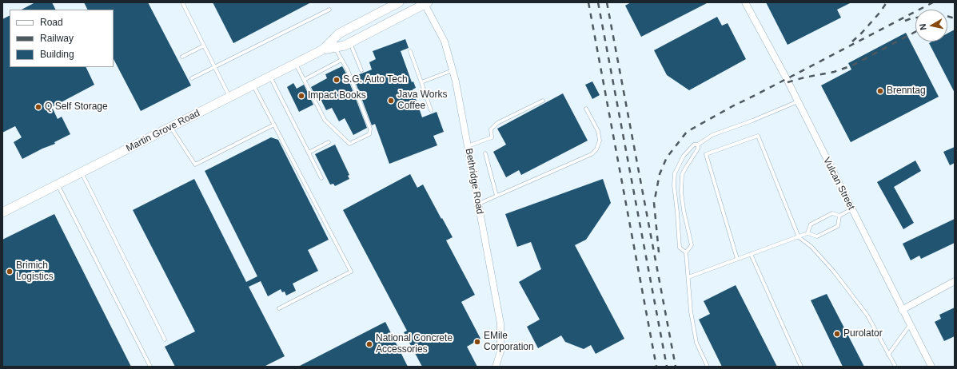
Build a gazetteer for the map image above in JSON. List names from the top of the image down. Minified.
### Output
{"streets":{"main road":["Martin Grove Road"],"street":["Bethridge Road","Vulcan Street"]},"crossings":[["Martin Grove Road","Bethridge Road"]],"places":["S.G. Auto Tech","Brenntag","Impact Books","Java Works Coffee","Q Self Storage","Brimich Logistics","Purolator","EMile Corporation","National Concrete Accessories"],"legend":["Road","Railway","Building"],"north":"left"}
